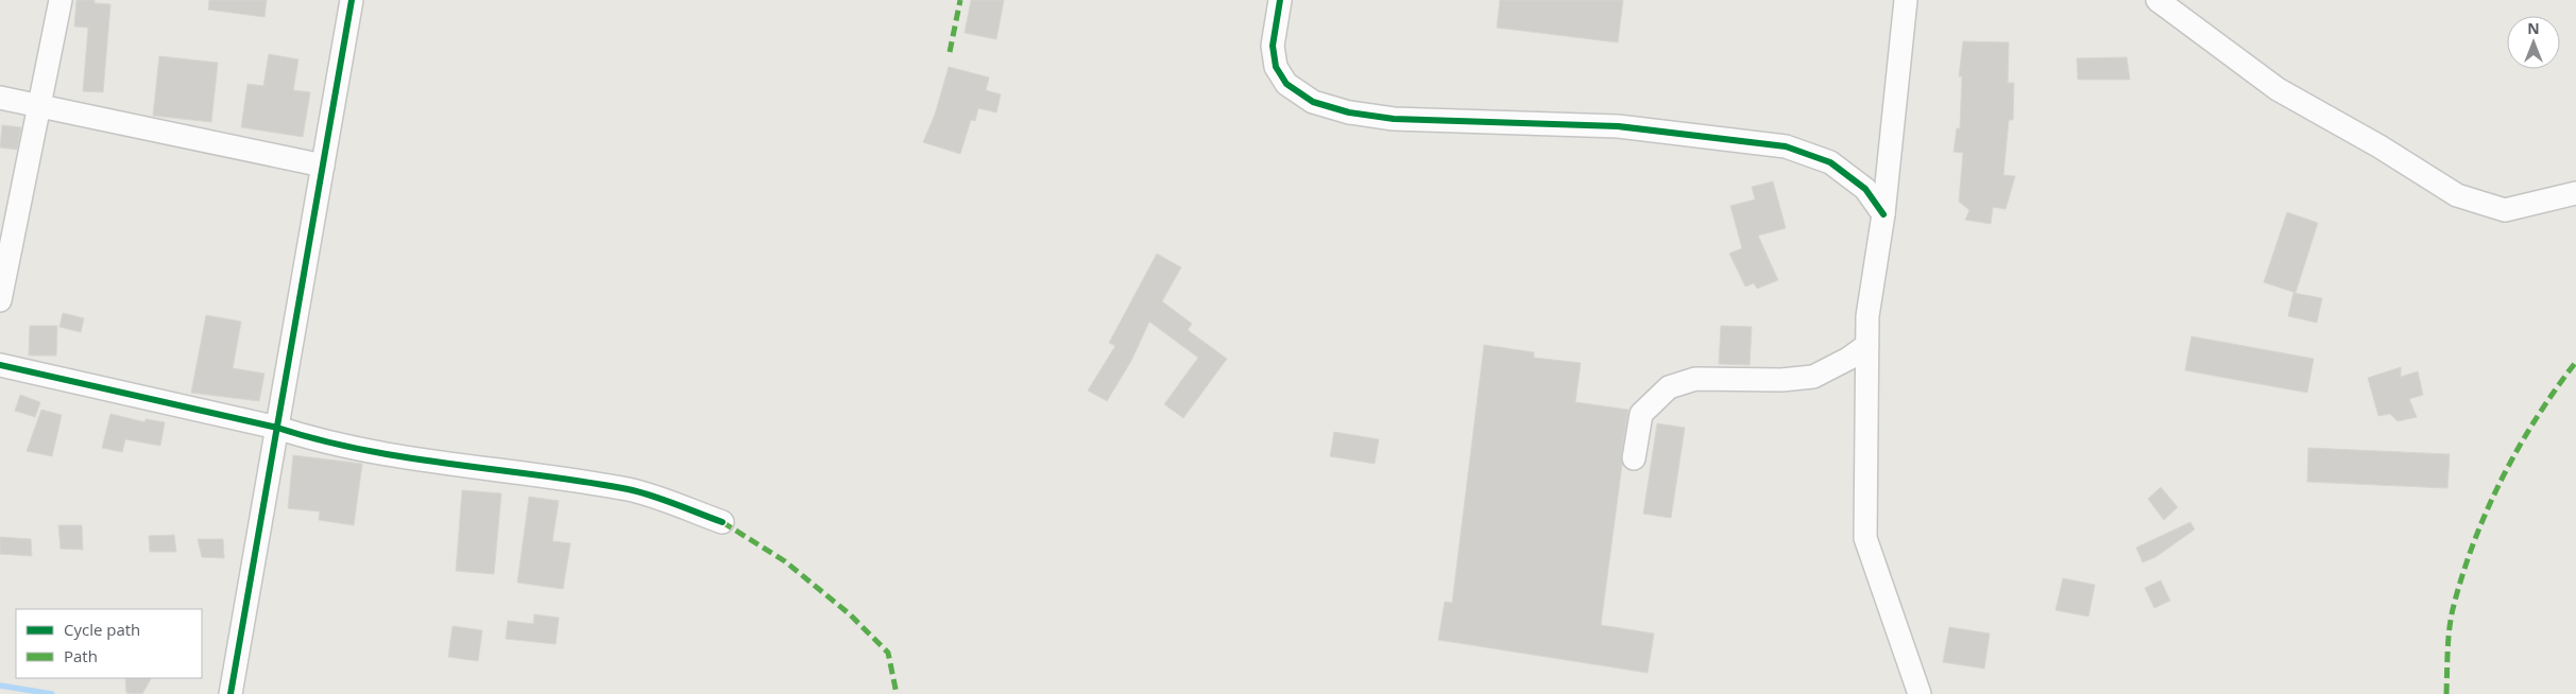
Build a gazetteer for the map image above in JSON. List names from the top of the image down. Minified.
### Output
{"legend":["Cycle path","Path"],"north":"top"}
